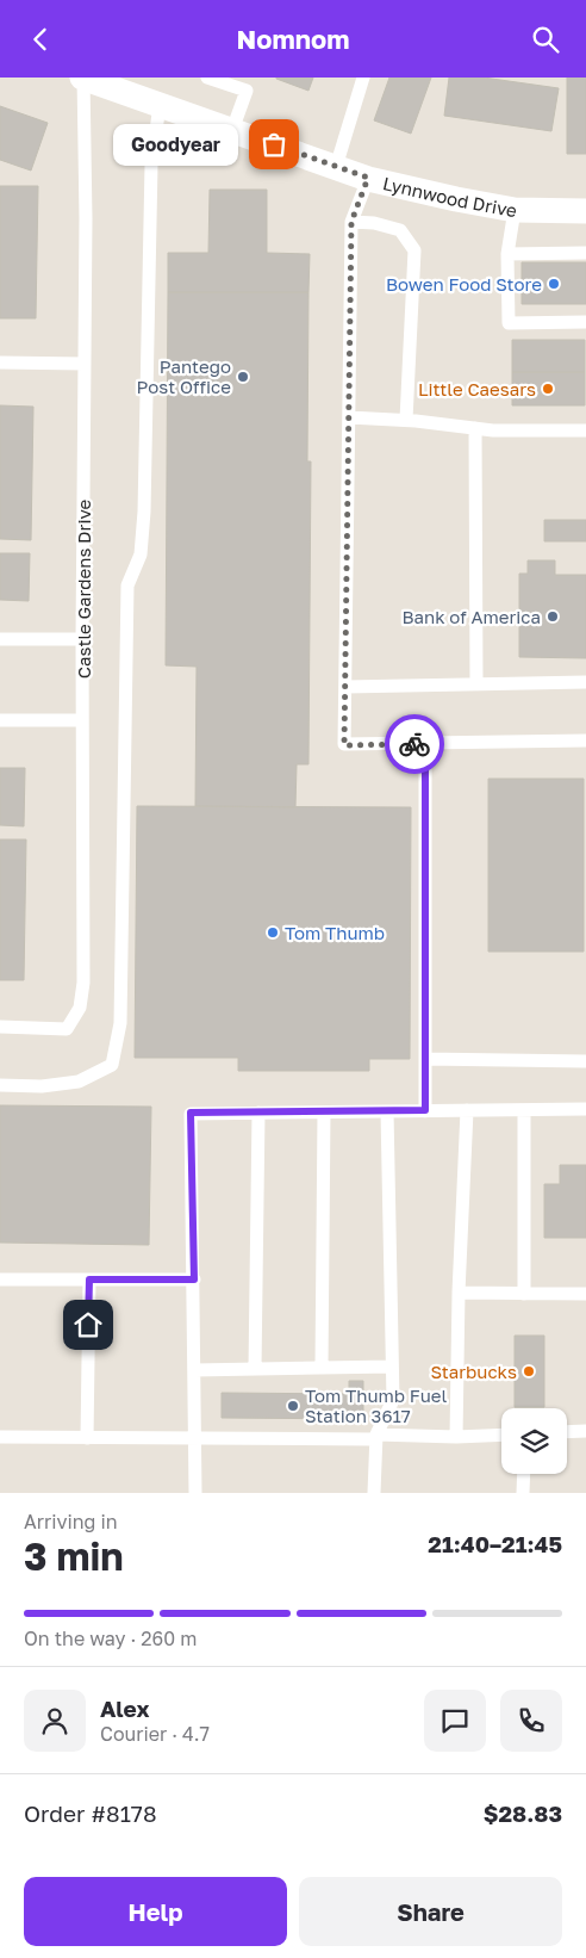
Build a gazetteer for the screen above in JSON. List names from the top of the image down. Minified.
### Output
{"streets":{"street":["Lynnwood Drive"],"lane":["Castle Gardens Drive"]},"crossings":[["Lynnwood Drive","Castle Gardens Drive"]],"places":["Goodyear","Bowen Food Store","Pantego Post Office","Little Caesars","Bank of America","Tom Thumb","Starbucks","Tom Thumb Fuel Station 3617"],"page":{"header":"Nomnom","bubble":"Goodyear","heading":["3 min","Arriving in","21:40–21:45"],"panel":["Alex","Courier · 4.7","Order #8178","$28.83"],"bar":"On the way · 260 m","buttons":["Help","Share"]}}
